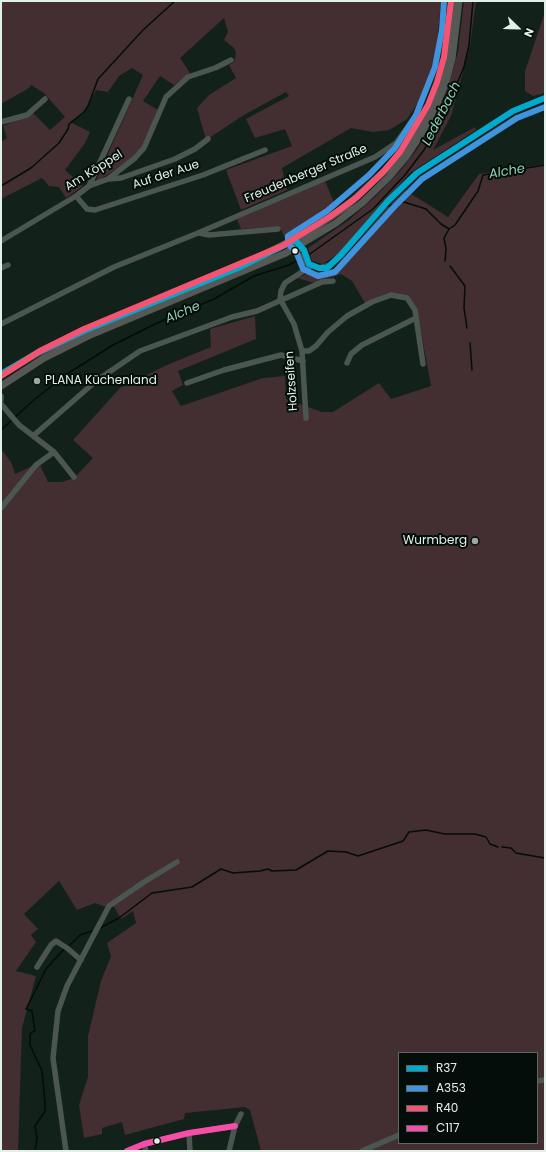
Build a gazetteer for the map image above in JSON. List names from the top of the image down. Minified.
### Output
{"streets":{"street":["Am Köppel","Freudenberger Straße","Auf der Aue","Holzseifen"]},"crossings":[["Am Köppel","Auf der Aue"]],"water":["Lederbach","Alche"],"places":["PLANA Küchenland","Wurmberg"],"lines":["transit line A353","transit line R40","transit line R37","transit line C117"],"legend":["R37","A353","R40","C117"],"north":"bottom right"}
